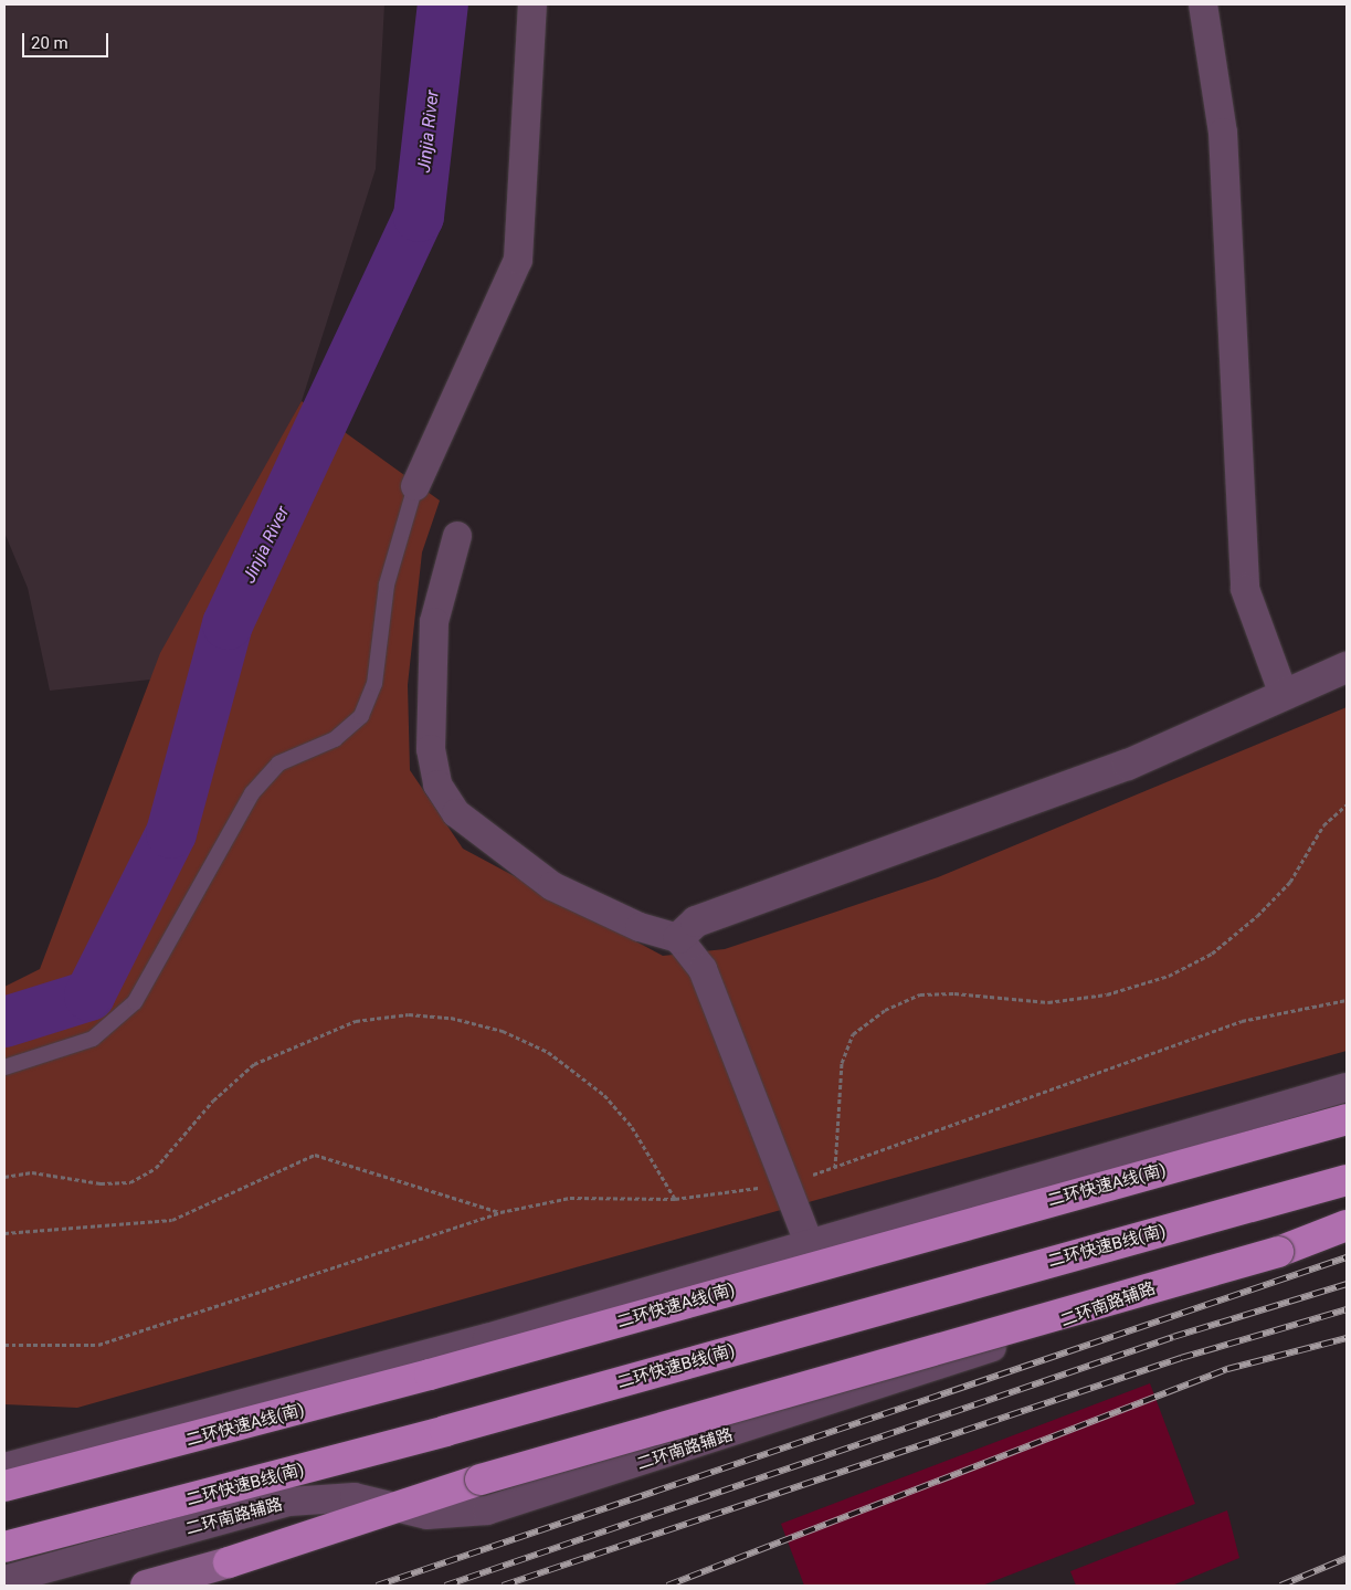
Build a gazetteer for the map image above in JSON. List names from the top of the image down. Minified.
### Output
{"streets":{"highway":["二环快速A线(南)","二环快速B线(南)"],"street":["二环南路辅路"]},"water":["Jinjia River"],"scale_bar":"20 m"}
